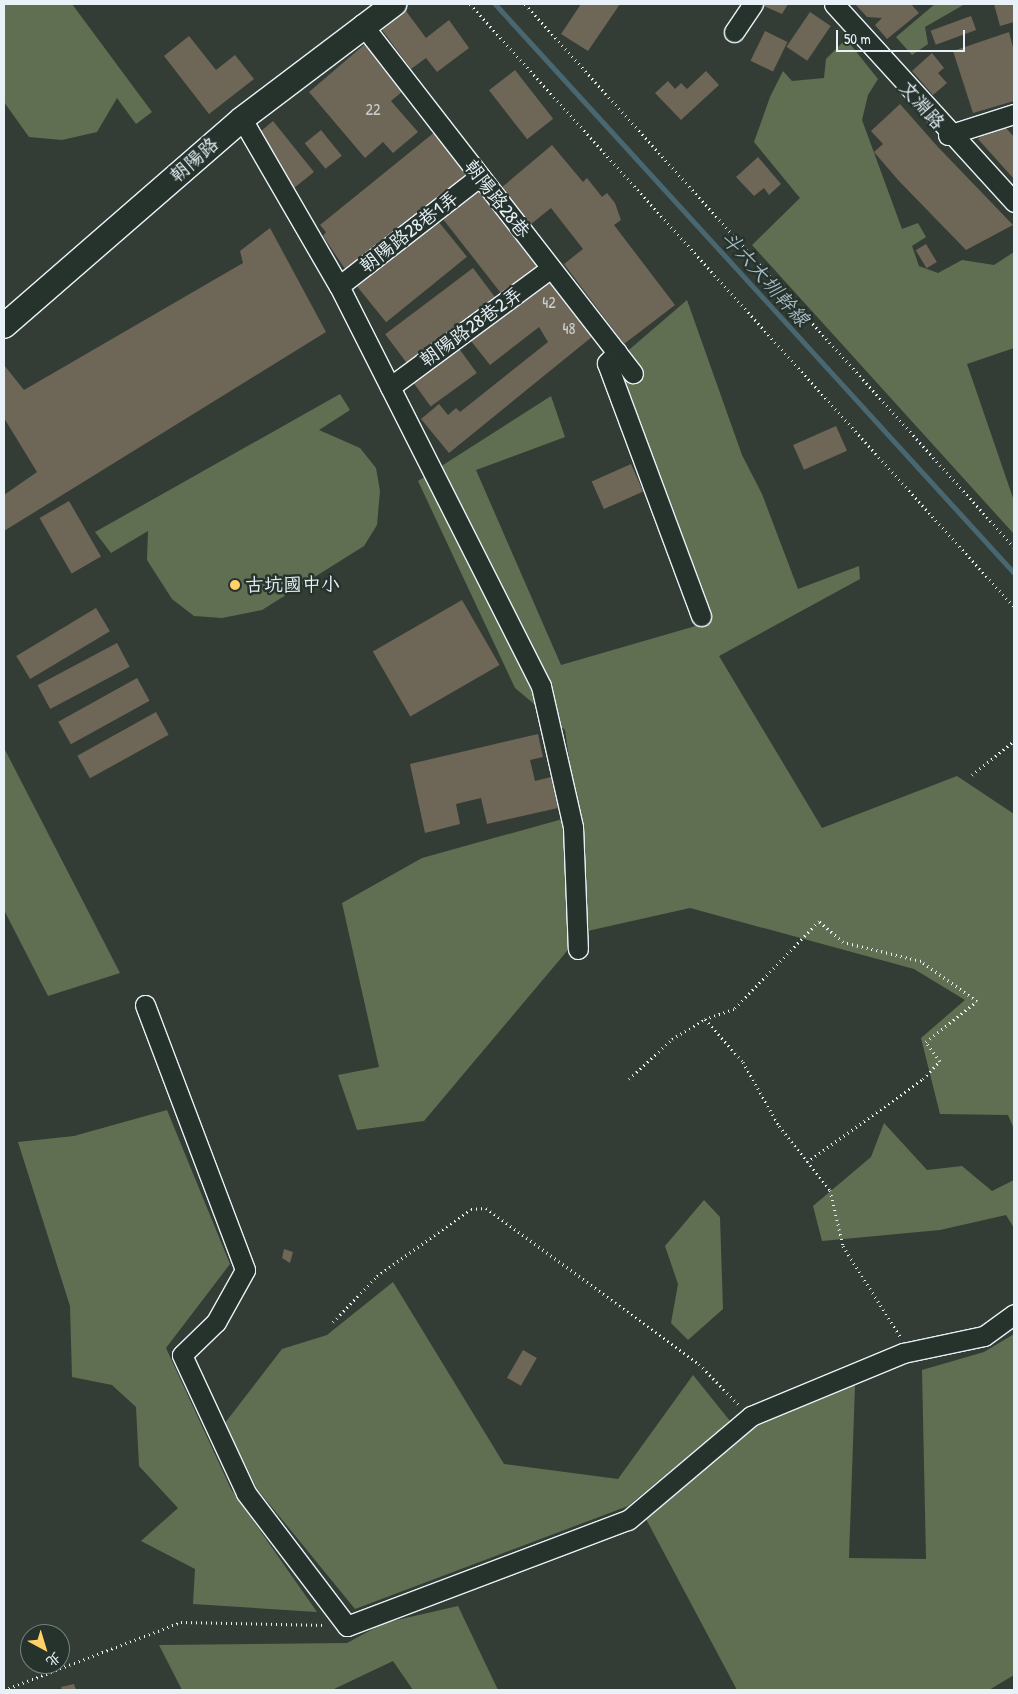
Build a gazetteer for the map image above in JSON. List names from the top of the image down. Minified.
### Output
{"streets":{"main road":["朝陽路"],"street":["文淵路","朝陽路28巷","朝陽路28巷1弄","朝陽路28巷2弄"]},"crossings":[["朝陽路","朝陽路28巷"],["朝陽路28巷","朝陽路28巷1弄"],["朝陽路28巷","朝陽路28巷2弄"]],"water":["斗六大圳幹線"],"places":["古坑國中小"],"house_numbers":["22","42","48"],"scale_bar":"50 m","north":"bottom right"}
